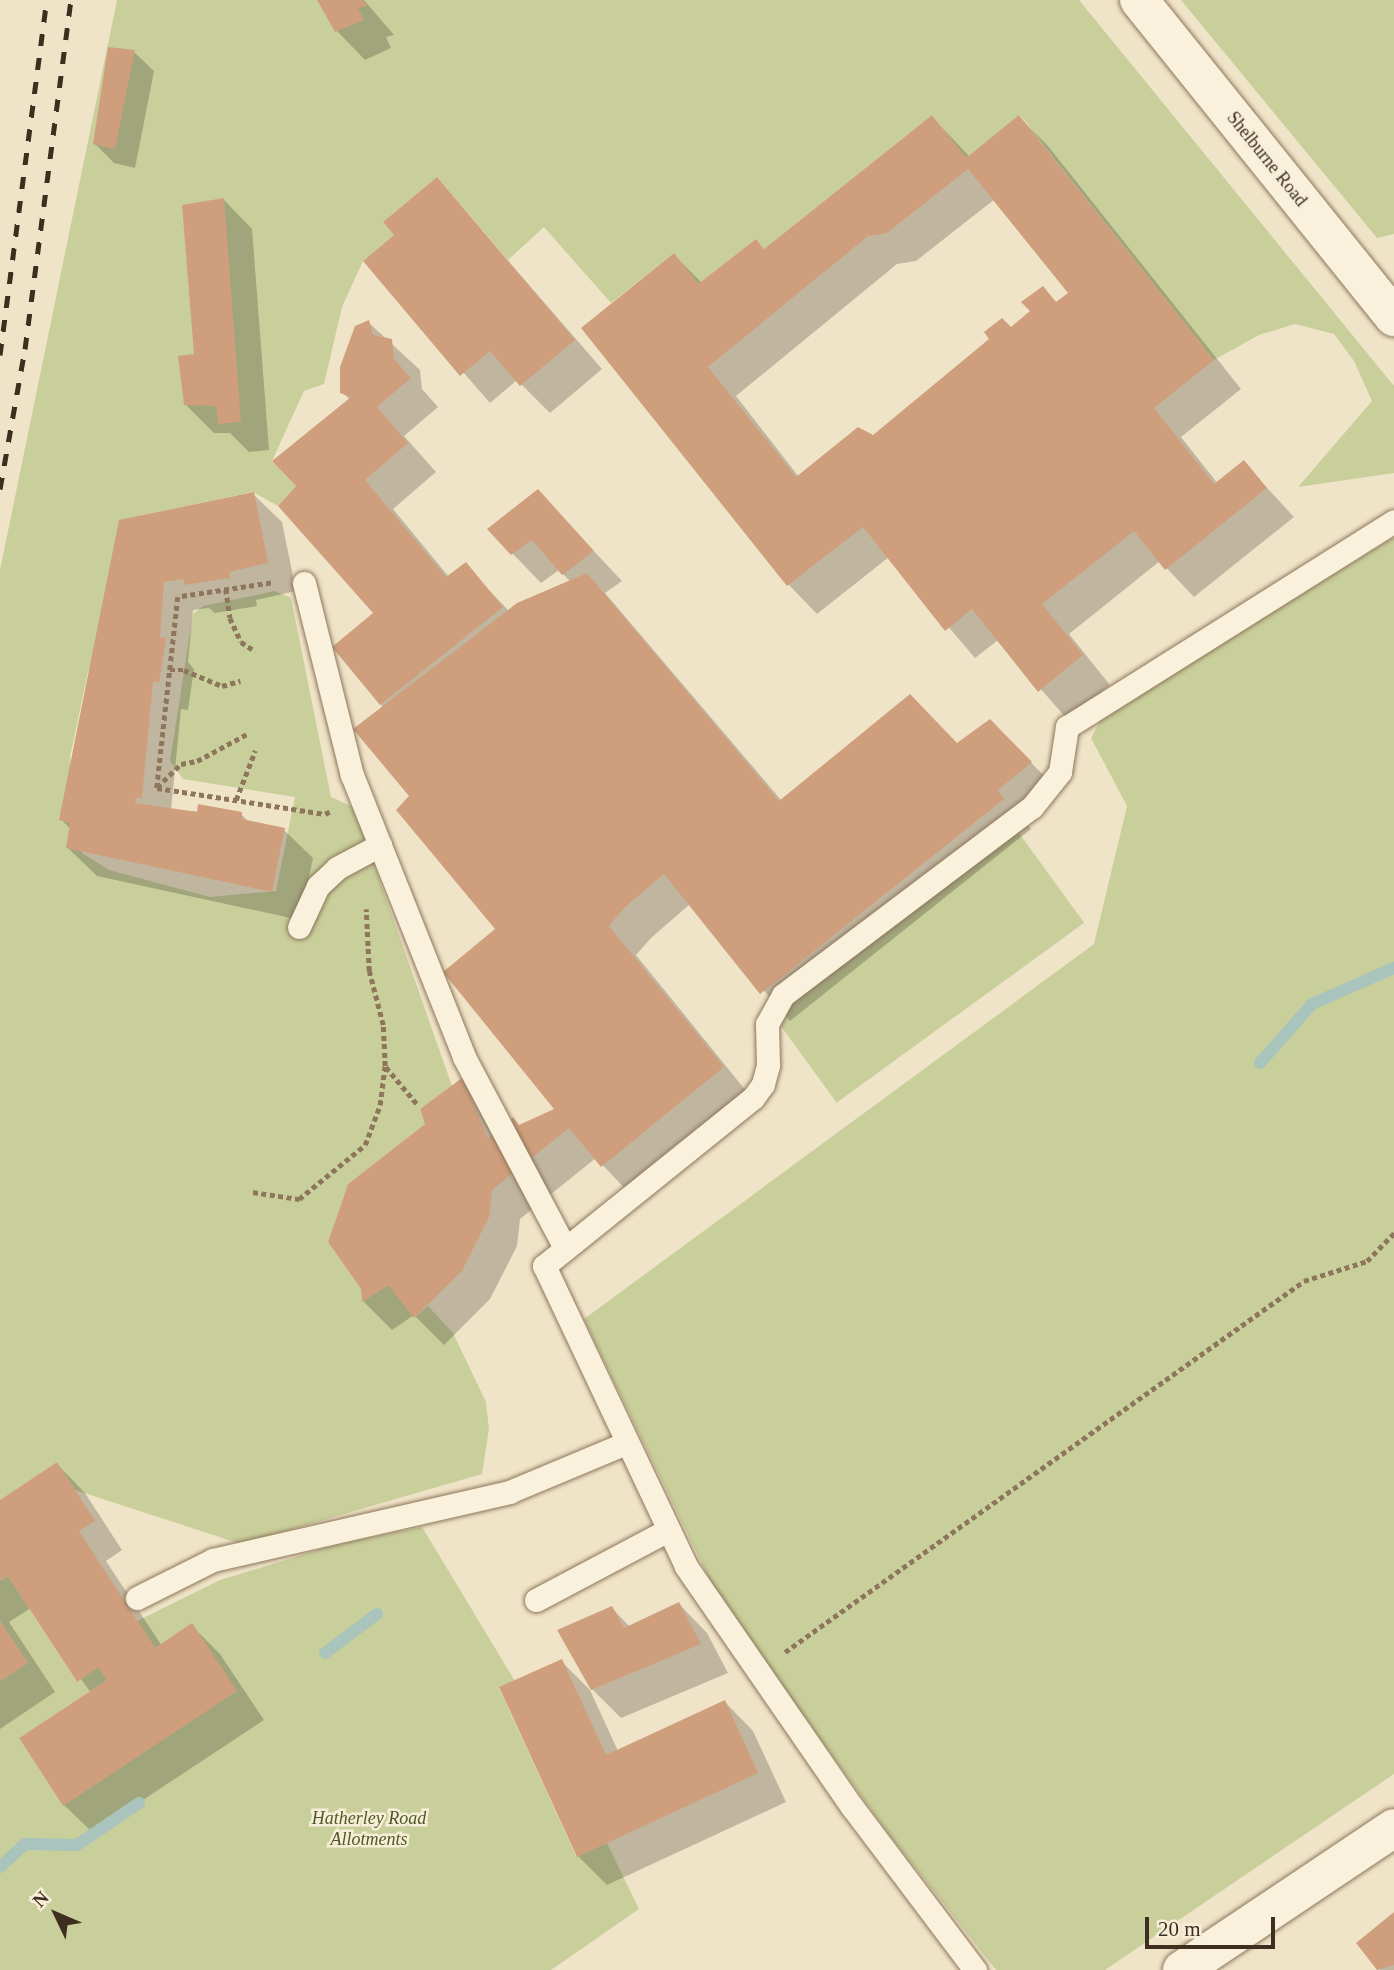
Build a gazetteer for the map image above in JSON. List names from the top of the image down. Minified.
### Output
{"streets":{"street":["Shelburne Road"]},"parks":["Hatherley Road Allotments"],"scale_bar":"20 m","north":"top left"}
